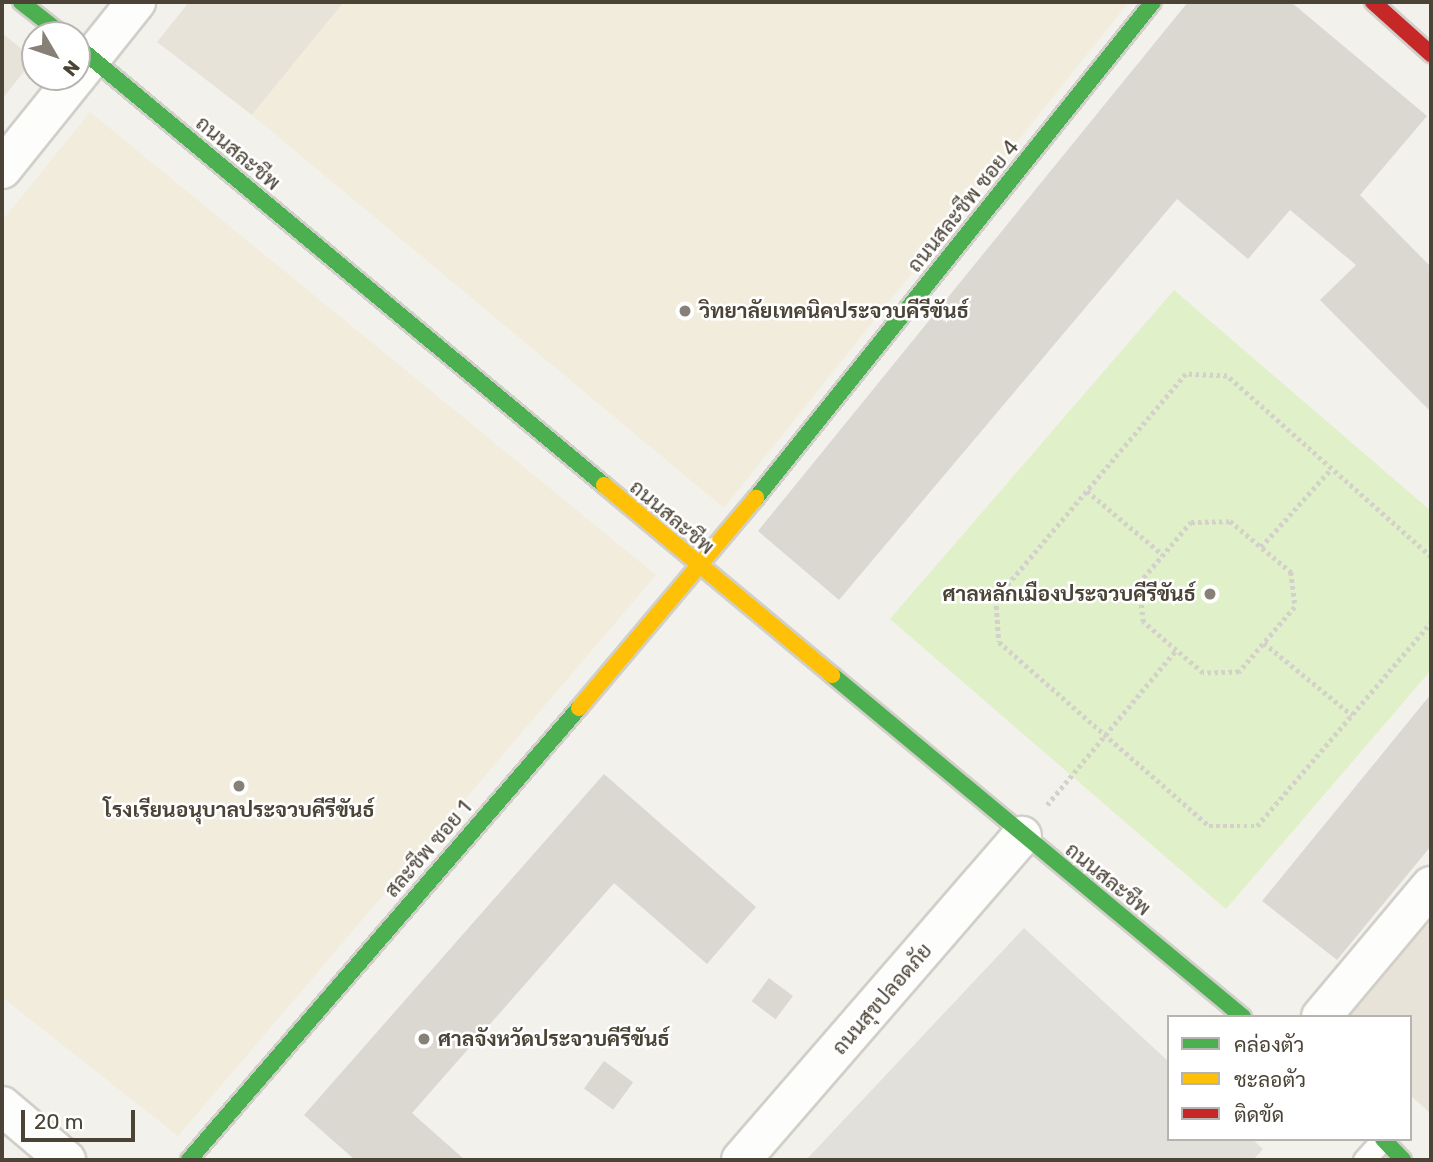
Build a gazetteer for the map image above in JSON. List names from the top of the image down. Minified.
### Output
{"streets":{"street":["ถนนสละชีพ","ถนนสละชีพ ซอย 4","สละชีพ ซอย 1","ถนนสุขปลอดภัย"]},"crossings":[["ถนนสละชีพ","ถนนสละชีพ ซอย 4"],["ถนนสละชีพ","สละชีพ ซอย 1"],["ถนนสละชีพ","ถนนสุขปลอดภัย"],["ถนนสละชีพ ซอย 4","สละชีพ ซอย 1"]],"places":["วิทยาลัยเทคนิคประจวบคีรีขันธ์","ศาลหลักเมืองประจวบคีรีขันธ์","โรงเรียนอนุบาลประจวบคีรีขันธ์","ศาลจังหวัดประจวบคีรีขันธ์"],"legend":["คล่องตัว","ชะลอตัว","ติดขัด"],"scale_bar":"20 m","north":"bottom right"}
